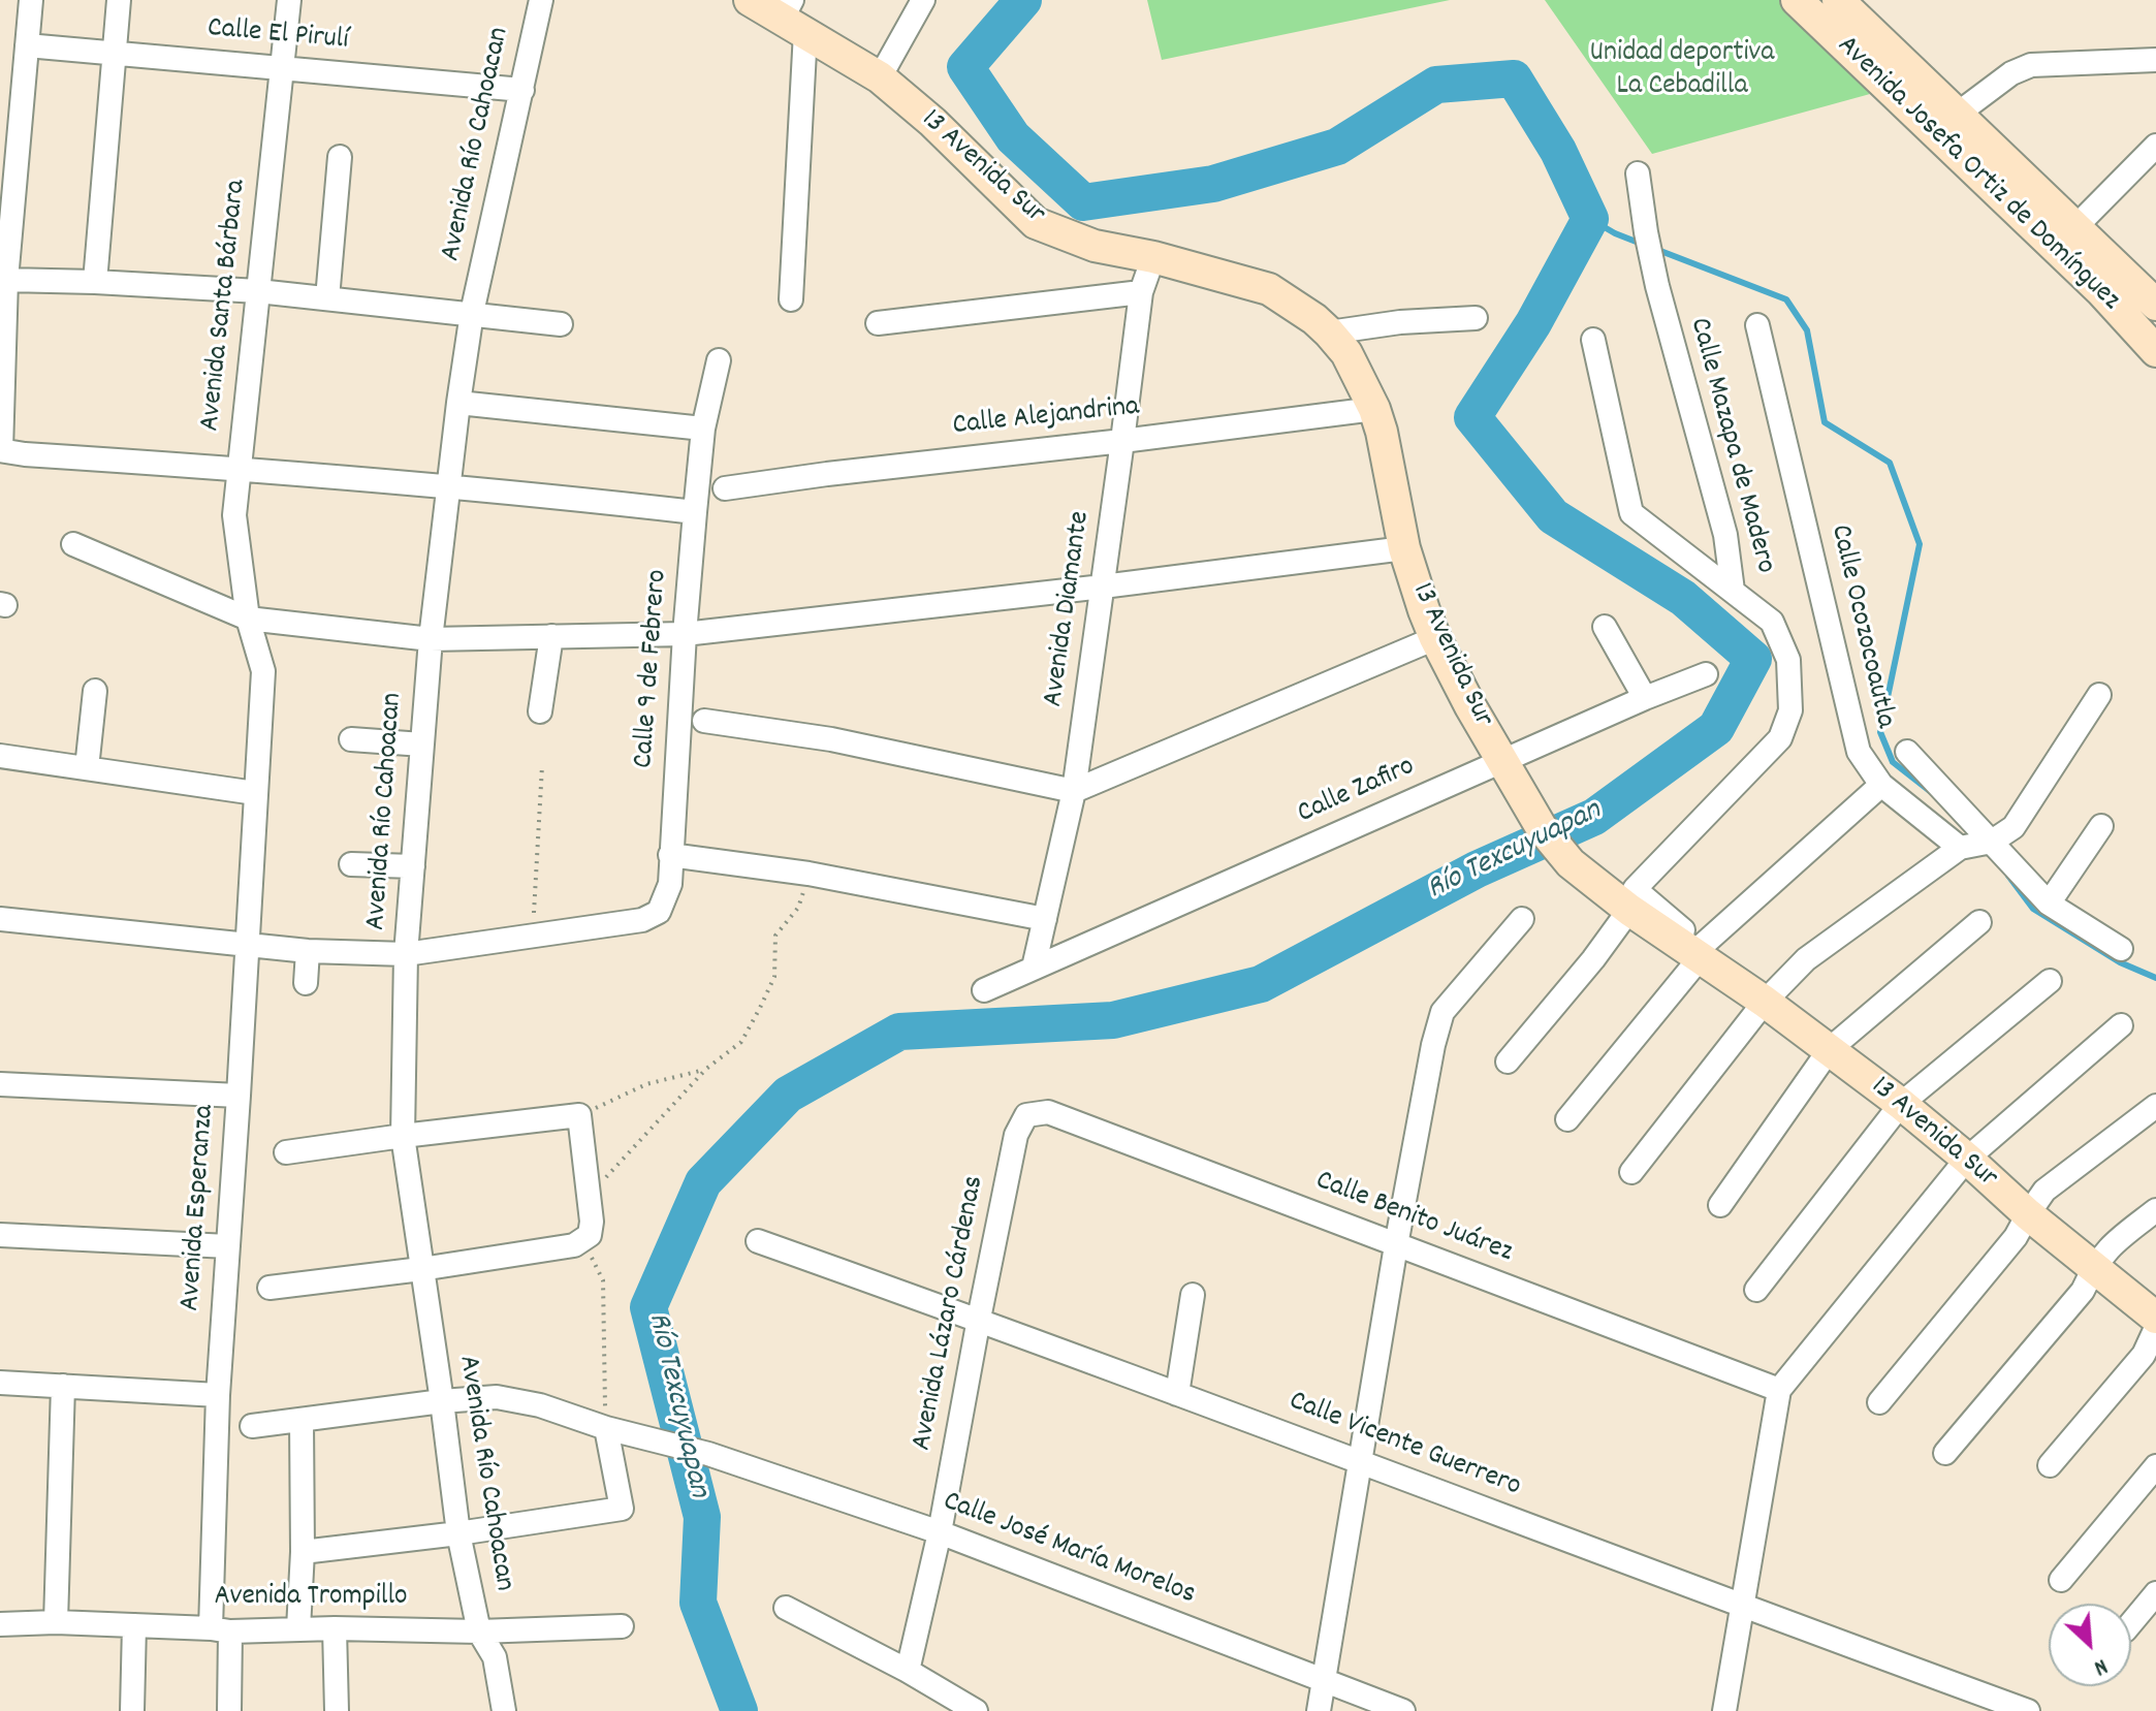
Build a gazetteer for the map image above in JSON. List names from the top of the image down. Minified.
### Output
{"streets":{"street":["Calle El Pirulí","Avenida Río Cahoacan","13 Avenida Sur","Avenida Josefa Ortiz de Domínguez","Avenida Santa Bárbara","Calle Alejandrina","Calle Mazapa de Madero","Avenida Diamante","Calle Ocozocoautla","Calle 9 de Febrero","Calle Zafiro","Avenida Esperanza","Calle Benito Juárez","Avenida Lázaro Cárdenas","Calle Vicente Guerrero","Calle José María Morelos","Avenida Trompillo"]},"crossings":[["Calle El Pirulí","Avenida Río Cahoacan"],["Calle El Pirulí","Avenida Santa Bárbara"],["Avenida Río Cahoacan","Calle José María Morelos"],["Avenida Río Cahoacan","Avenida Trompillo"],["13 Avenida Sur","Calle Alejandrina"],["13 Avenida Sur","Calle Mazapa de Madero"],["13 Avenida Sur","Avenida Diamante"],["13 Avenida Sur","Calle Zafiro"],["Avenida Santa Bárbara","Avenida Esperanza"],["Calle Alejandrina","Avenida Diamante"],["Avenida Diamante","Calle Zafiro"],["Avenida Esperanza","Avenida Trompillo"],["Calle Benito Juárez","Avenida Lázaro Cárdenas"],["Avenida Lázaro Cárdenas","Calle Vicente Guerrero"],["Avenida Lázaro Cárdenas","Calle José María Morelos"]],"water":["Río Texcuyuapan"],"parks":["Unidad deportiva La Cebadilla"],"north":"bottom right"}
